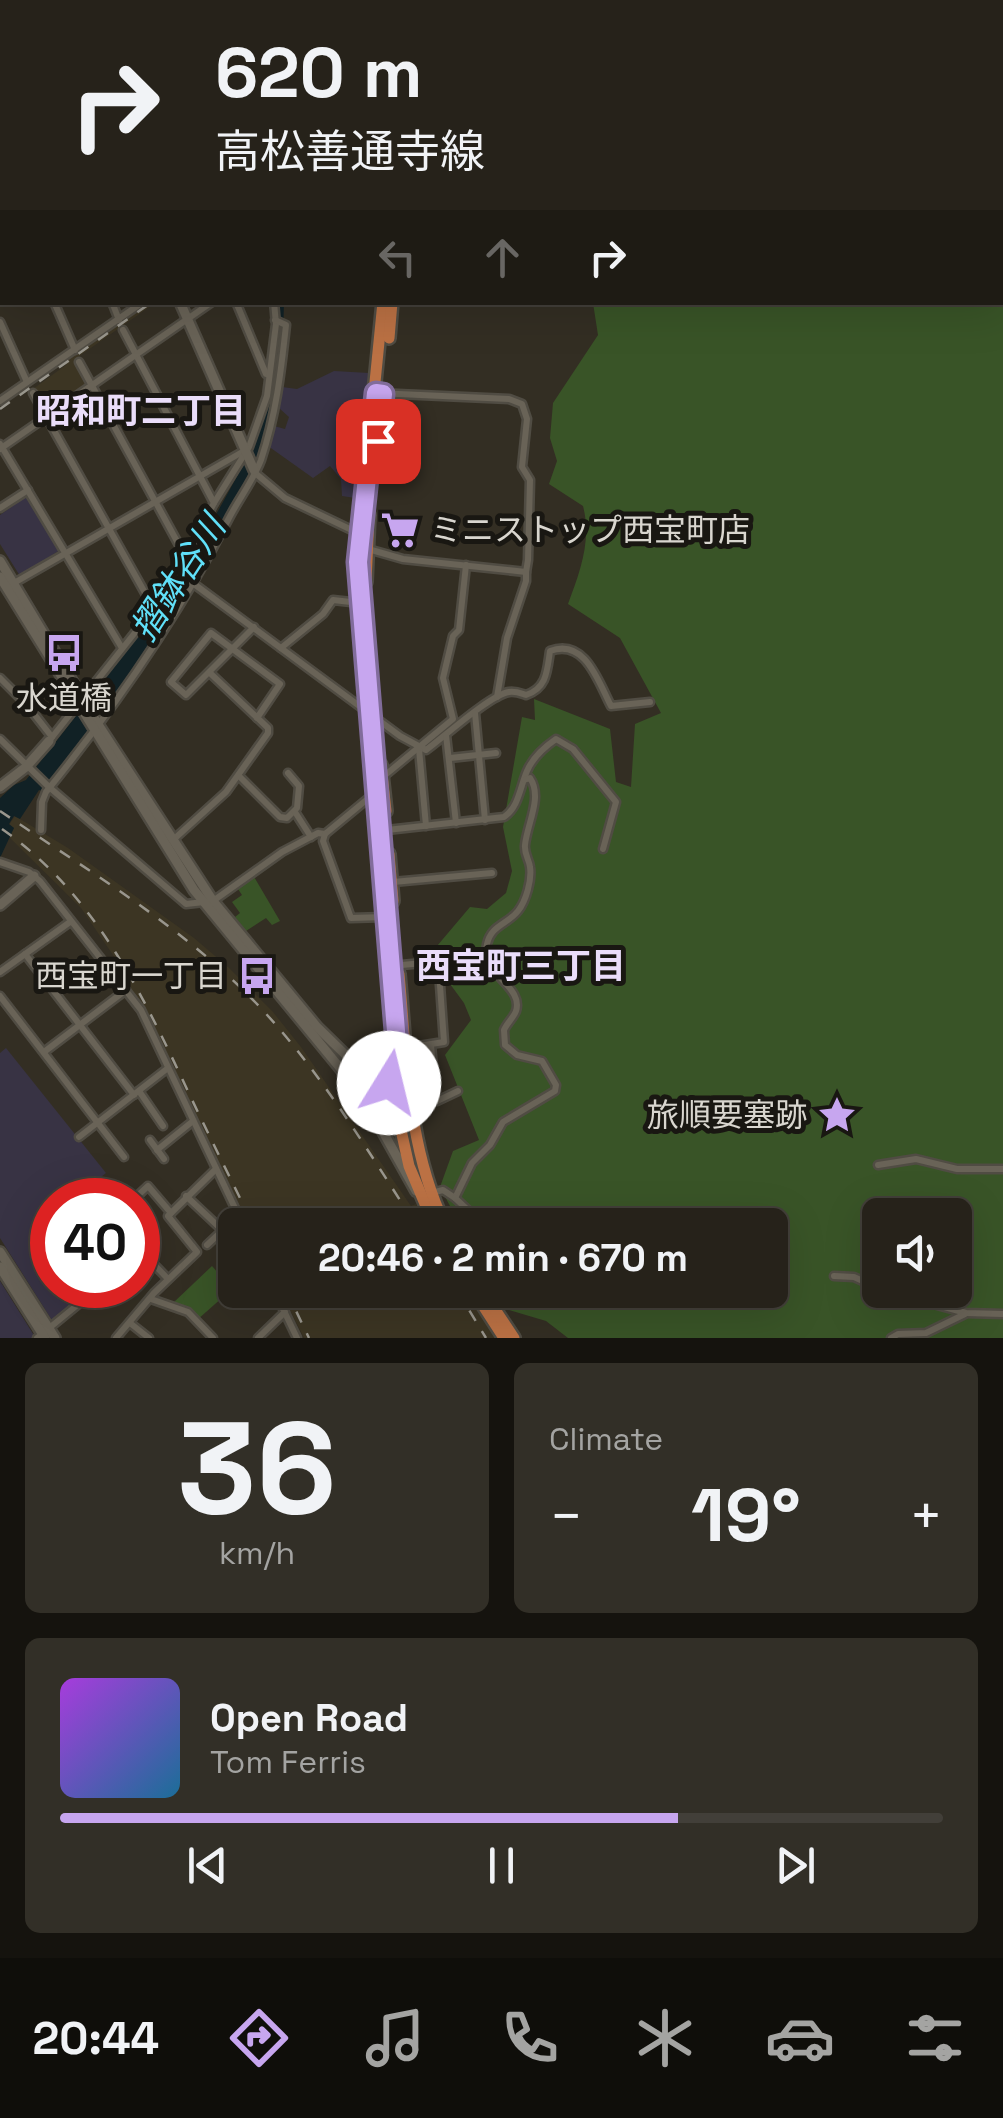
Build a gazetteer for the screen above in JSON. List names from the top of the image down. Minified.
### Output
{"districts":["昭和町二丁目","西宝町三丁目"],"water":["摺鉢谷川"],"places":{"supermarket":["ミニストップ西宝町店"],"bus stop":["水道橋","西宝町一丁目"],"place":["旅順要塞跡"]},"page":{"turn":["620 m","高松善通寺線"],"limit":"40","trip":"20:46 · 2 min · 670 m","tile":[["36","km/h"],"Climate"],"heat":["−","19°","+"],"song":["Open Road","Tom Ferris"],"tabs":"20:44"}}
